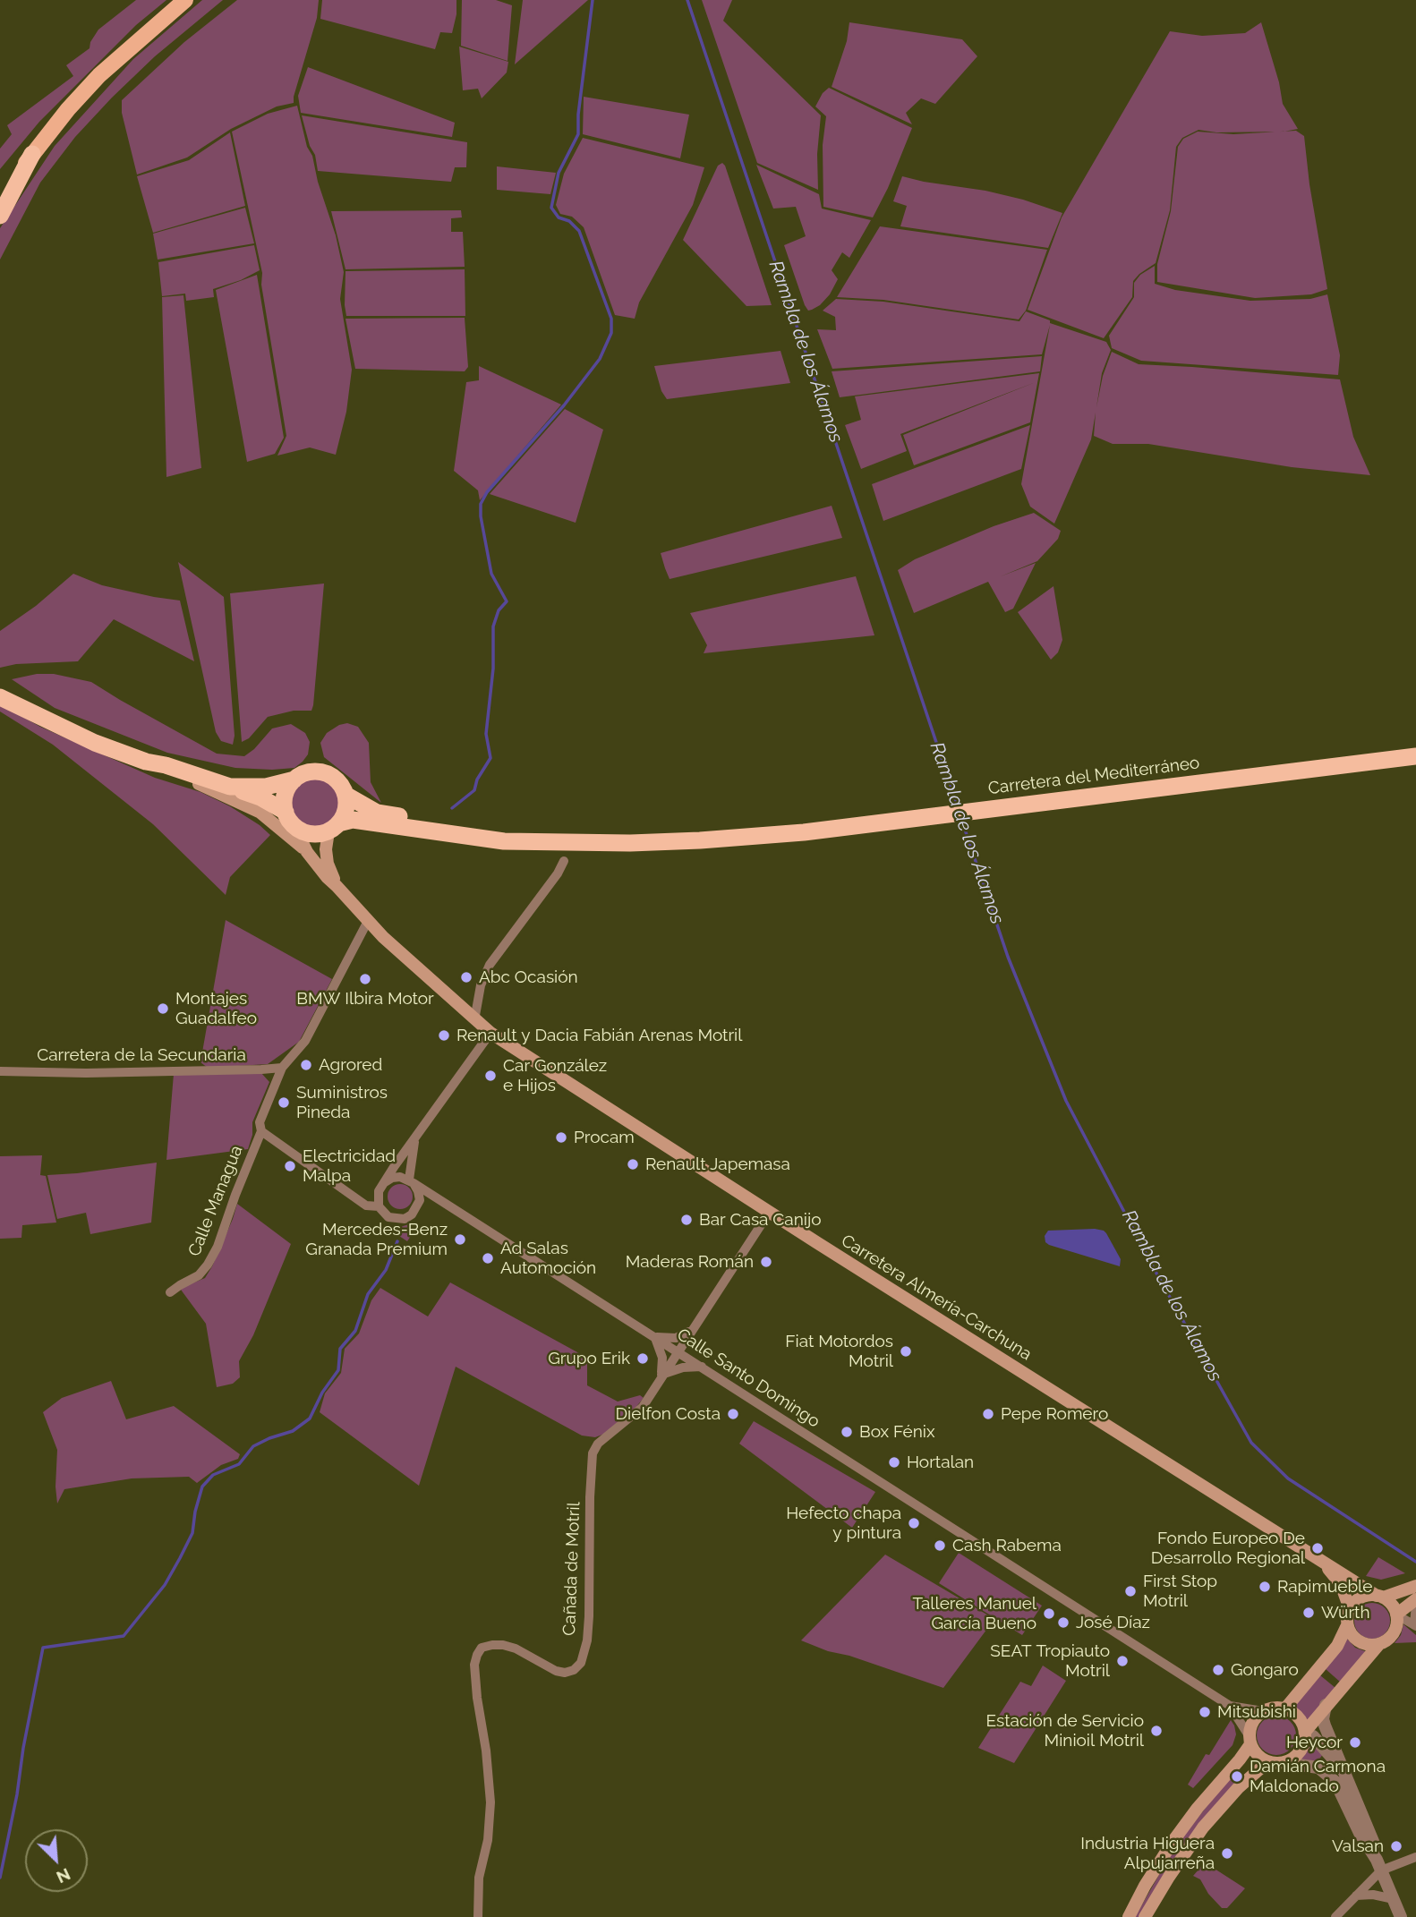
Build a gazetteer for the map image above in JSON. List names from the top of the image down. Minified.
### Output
{"streets":{"highway":["Carretera del Mediterráneo"],"main road":["Carretera Almería-Carchuna"],"street":["Carretera de la Secundaria","Calle Managua","Calle Santo Domingo","Cañada de Motril"]},"crossings":[["Calle Managua","Calle Santo Domingo"],["Carretera Almería-Carchuna","Cañada de Motril"],["Calle Santo Domingo","Cañada de Motril"]],"water":["Rambla de los Álamos"],"places":["Abc Ocasión","BMW Ilbira Motor","Montajes Guadalfeo","Renault y Dacia Fabián Arenas Motril","Agrored","Car González e Hijos","Suministros Pineda","Procam","Renault Japemasa","Electricidad Malpa","Bar Casa Canijo","Mercedes-Benz Granada Premium","Ad Salas Automoción","Maderas Román","Fiat Motordos Motril","Grupo Erik","Dielfon Costa","Pepe Romero","Box Fénix","Hortalan","Hefecto chapa y pintura","Cash Rabema","Fondo Europeo De Desarrollo Regional","Rapimueble","First Stop Motril","Würth","Talleres Manuel García Bueno","José Díaz","SEAT Tropiauto Motril","Gongaro","Mitsubishi","Estación de Servicio Minioil Motril","Heycor","Damián Carmona Maldonado","Valsan","Industria Higuera Alpujarreña"],"north":"bottom right"}
